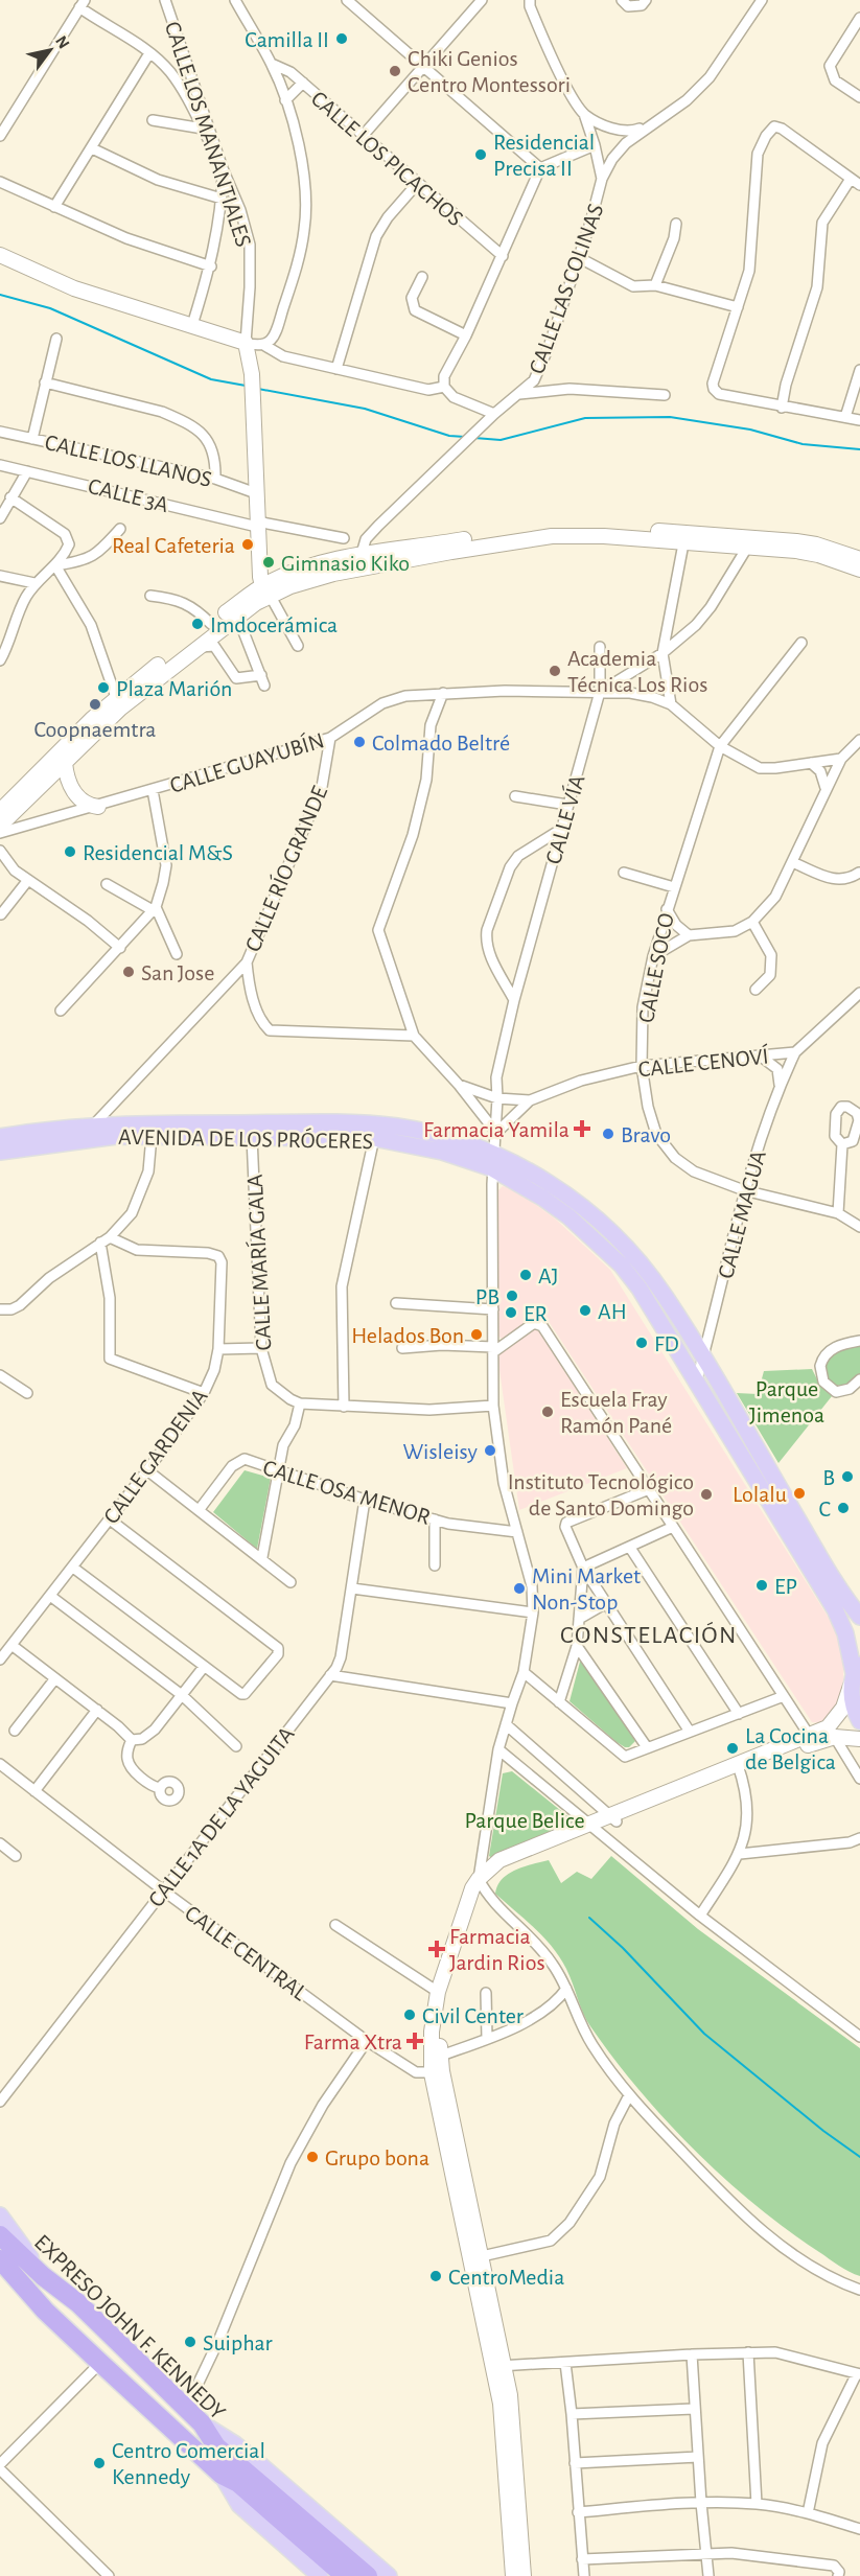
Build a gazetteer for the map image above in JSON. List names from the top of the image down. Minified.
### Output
{"streets":{"highway":["EXPRESO JOHN F. KENNEDY"],"main road":["AVENIDA DE LOS PRÓCERES"],"street":["CALLE LOS MANANTIALES","CALLE LOS PICACHOS","CALLE LAS COLINAS","CALLE LOS LLANOS","CALLE 3A","CALLE GUAYUBÍN","CALLE VÍA","CALLE RÍO GRANDE","CALLE SOCO","CALLE CENOVÍ","CALLE MAGUA","CALLE MARÍA GALA","CALLE GARDENIA","CALLE OSA MENOR","CALLE 1A DE LA YAGUITA","CALLE CENTRAL"]},"crossings":[["CALLE GUAYUBÍN","CALLE VÍA"],["CALLE GUAYUBÍN","CALLE RÍO GRANDE"],["CALLE GUAYUBÍN","CALLE SOCO"],["CALLE VÍA","AVENIDA DE LOS PRÓCERES"],["CALLE VÍA","CALLE MARÍA GALA"],["CALLE VÍA","CALLE OSA MENOR"],["CALLE RÍO GRANDE","AVENIDA DE LOS PRÓCERES"],["CALLE SOCO","CALLE CENOVÍ"],["CALLE SOCO","CALLE MAGUA"],["CALLE CENOVÍ","CALLE MAGUA"],["AVENIDA DE LOS PRÓCERES","CALLE MAGUA"],["AVENIDA DE LOS PRÓCERES","CALLE MARÍA GALA"],["CALLE OSA MENOR","CALLE 1A DE LA YAGUITA"],["CALLE 1A DE LA YAGUITA","CALLE CENTRAL"]],"districts":["CONSTELACIÓN"],"parks":["Parque Jimenoa","Parque Belice"],"places":{"other":["Camilla II","Chiki Genios Centro Montessori","Residencial Precisa II","Real Cafeteria","Gimnasio Kiko","Imdocerámica","Academia Técnica Los Rios","Plaza Marión","Coopnaemtra","Colmado Beltré","Residencial M&S","San Jose","Bravo","AJ","PB","AH","ER","Helados Bon","FD","Escuela Fray Ramón Pané","Wisleisy","B","Lolalu","Instituto Tecnológico de Santo Domingo","C","EP","Mini Market Non-Stop","La Cocina de Belgica","Civil Center","Grupo bona","CentroMedia","Suiphar","Centro Comercial Kennedy"],"health":["Farmacia Yamila","Farmacia Jardin Rios","Farma Xtra"]},"north":"top right"}
